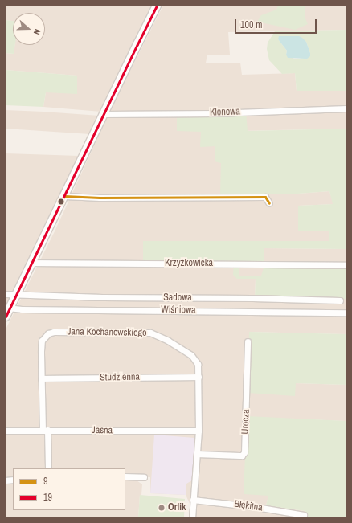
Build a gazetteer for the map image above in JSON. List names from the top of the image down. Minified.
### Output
{"streets":{"street":["Klonowa","Krzyżkowicka","Sadowa","Wiśniowa","Jana Kochanowskiego","Studzienna","Urocza","Jasna","Błękitna"]},"crossings":[["Jana Kochanowskiego","Studzienna"],["Jana Kochanowskiego","Urocza"],["Jana Kochanowskiego","Jasna"],["Jana Kochanowskiego","Błękitna"]],"places":["Orlik"],"lines":["transit line 19","transit line 9"],"legend":["9","19"],"scale_bar":"100 m","north":"right"}
